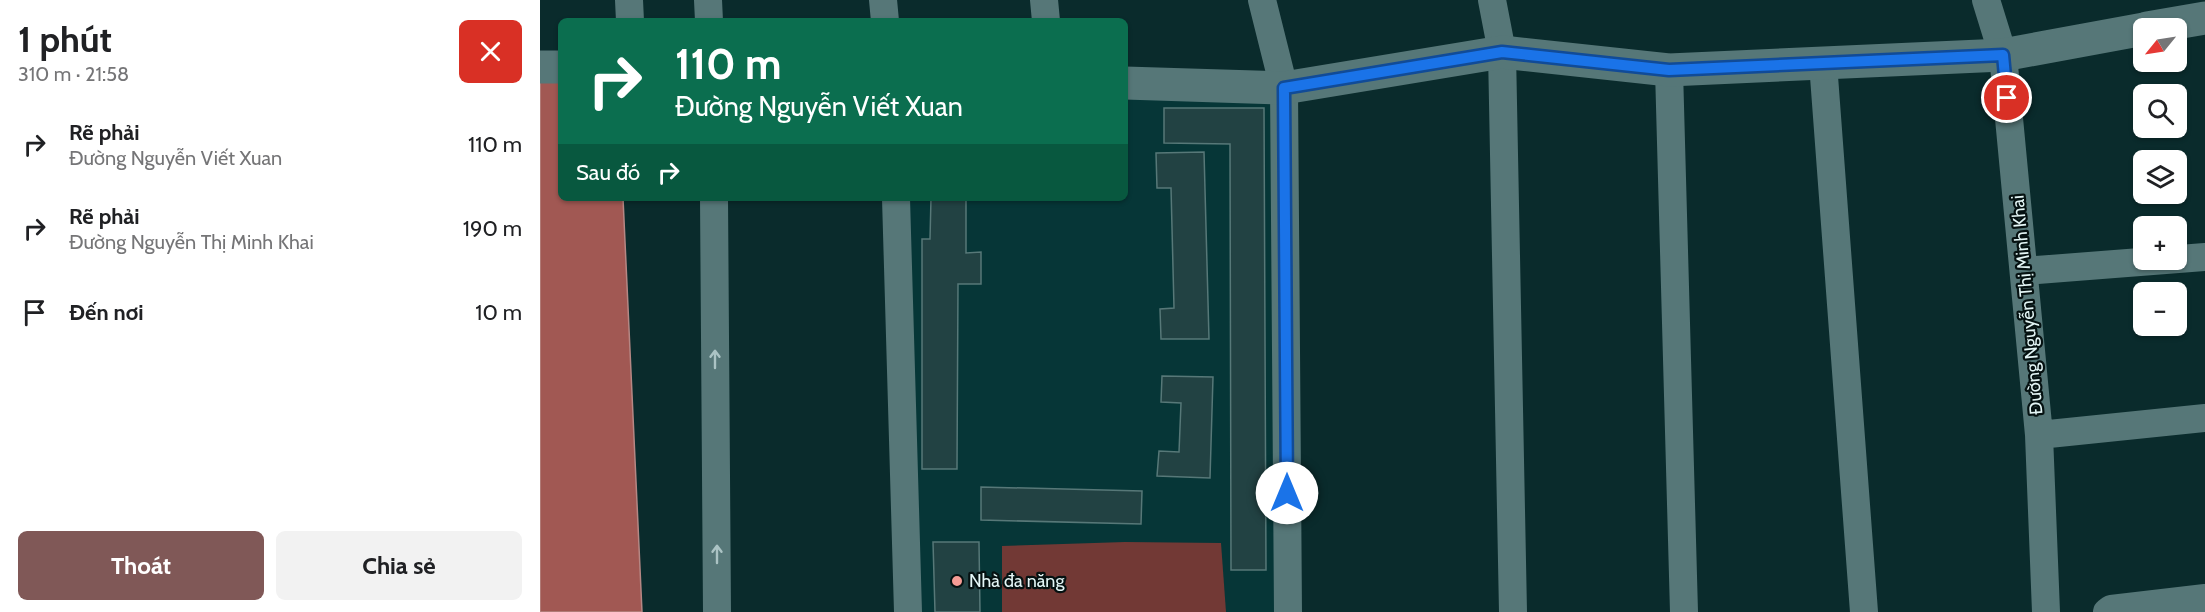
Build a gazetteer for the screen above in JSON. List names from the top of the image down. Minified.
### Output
{"streets":{"street":["Đường Nguyễn Thị Minh Khai"]},"places":["Nhà đa năng"],"north":"bottom left","page":{"heading":["1 phút","310 m · 21:58"],"map_buttons":["+","−"],"turn":["110 m","Đường Nguyễn Viết Xuan"],"list":[{"name":"Rẽ phải","note":"Đường Nguyễn Viết Xuan","value":"110 m"},{"name":"Rẽ phải","note":"Đường Nguyễn Thị Minh Khai","value":"190 m"},{"name":"Đến nơi","value":"10 m"}],"then":"Sau đó","buttons":["Thoát","Chia sẻ"]}}
